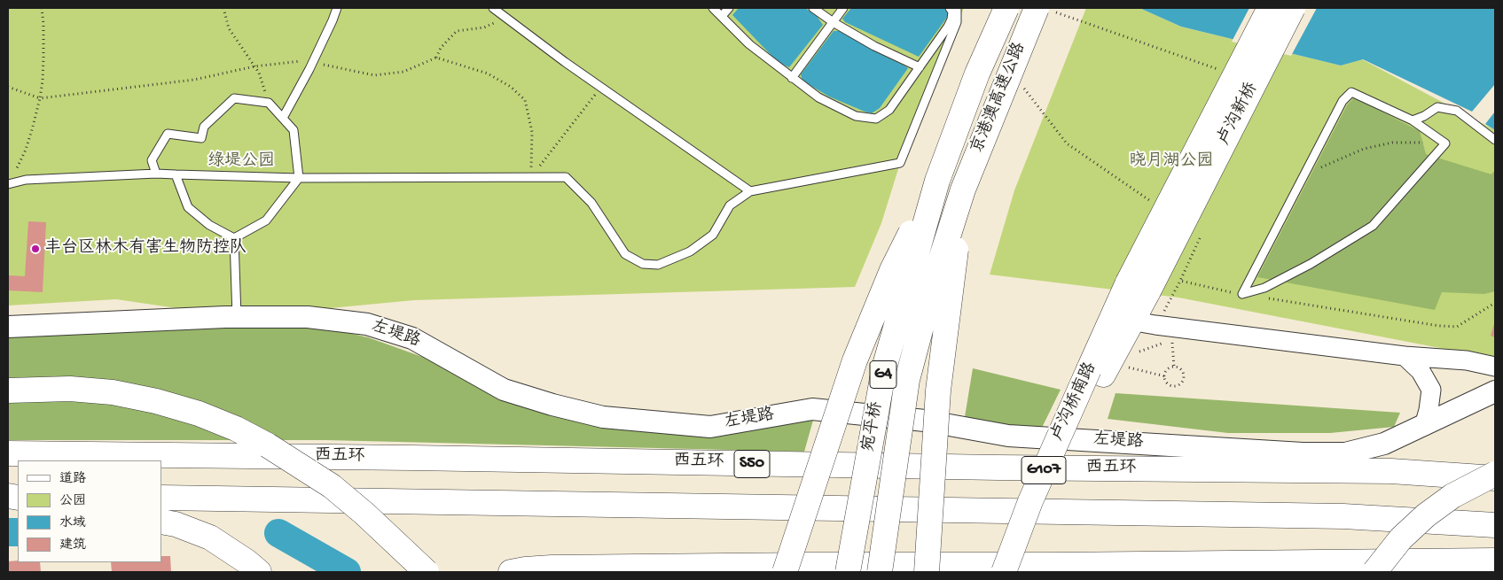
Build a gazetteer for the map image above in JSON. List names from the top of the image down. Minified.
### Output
{"streets":{"highway":["京港澳高速公路","卢沟新桥","G4","卢沟桥南路","宛平桥","西五环","S50","G107"],"main road":["左堤路"]},"crossings":[["京港澳高速公路","宛平桥"],["卢沟新桥","卢沟桥南路"]],"parks":["绿堤公园","晓月湖公园"],"places":["丰台区林木有害生物防控队"],"legend":["道路","公园","水域","建筑"]}
